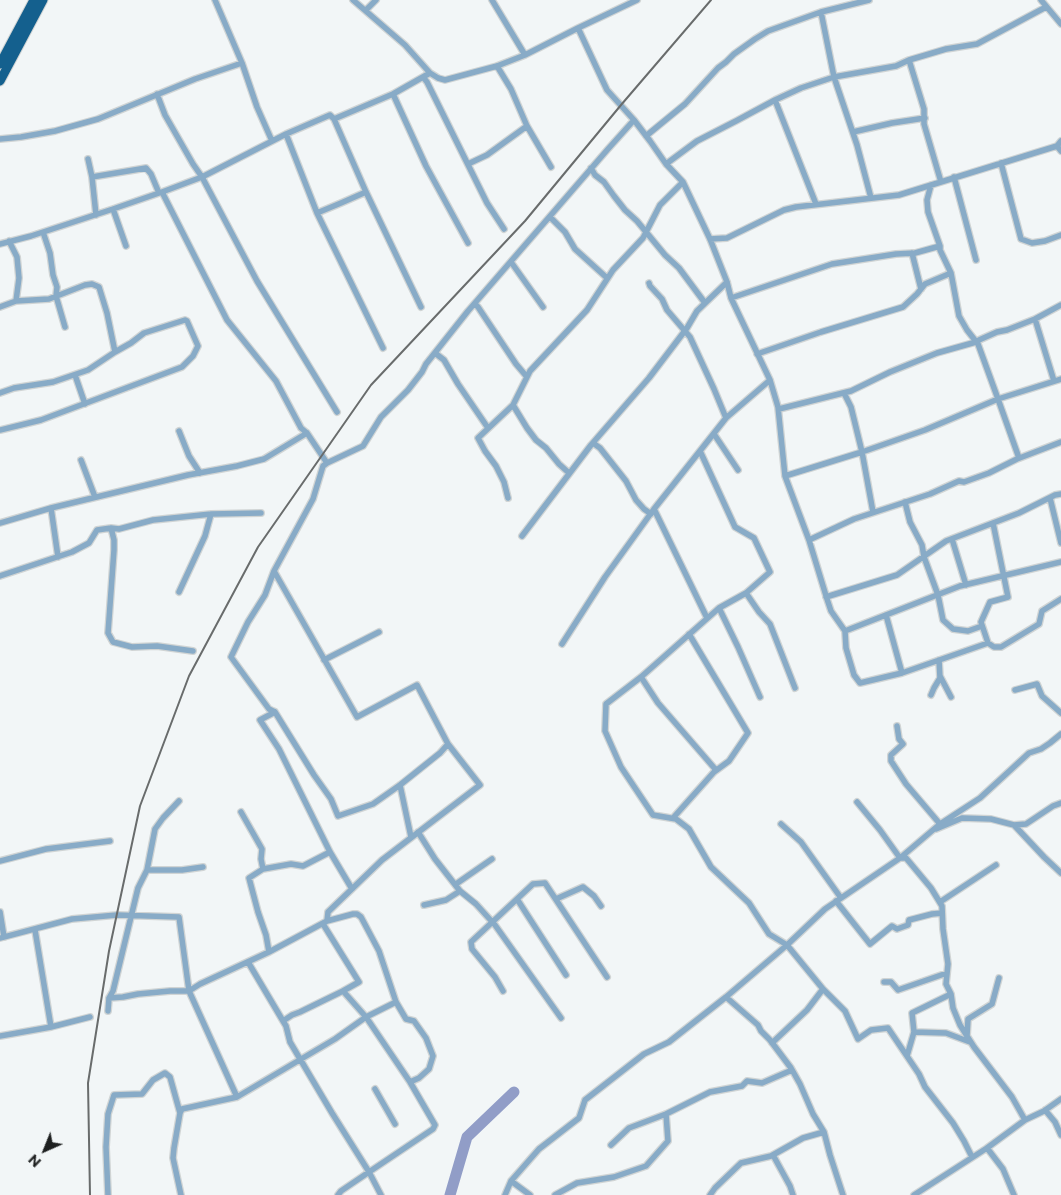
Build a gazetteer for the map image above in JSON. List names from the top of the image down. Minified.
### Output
{"north":"bottom left"}
